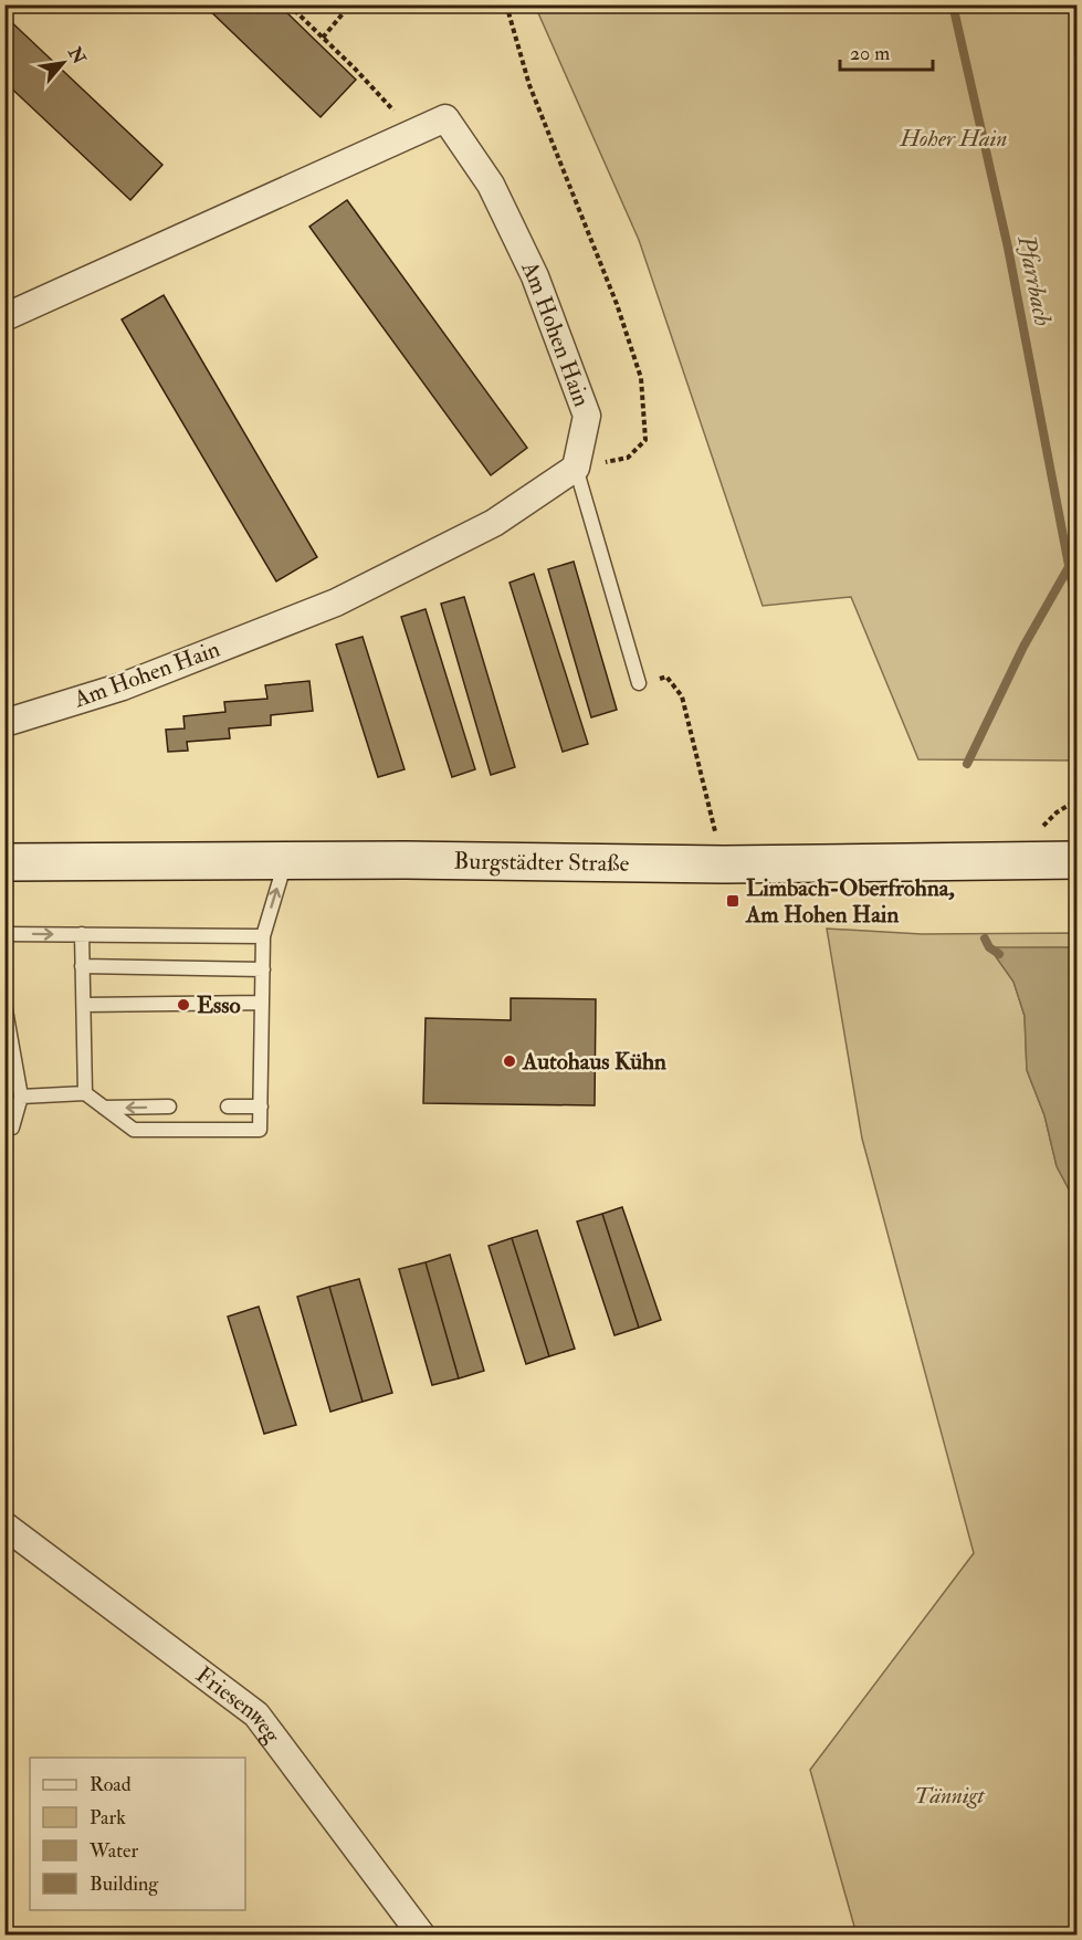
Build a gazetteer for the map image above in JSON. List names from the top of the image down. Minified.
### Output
{"streets":{"main road":["Burgstädter Straße"],"street":["Am Hohen Hain","Friesenweg"]},"water":["Pfarrbach"],"parks":["Hoher Hain","Tännigt"],"places":{"transit":["Limbach-Oberfrohna, Am Hohen Hain"],"other":["Esso","Autohaus Kühn"]},"legend":["Road","Park","Water","Building"],"scale_bar":"20 m","north":"top right"}
